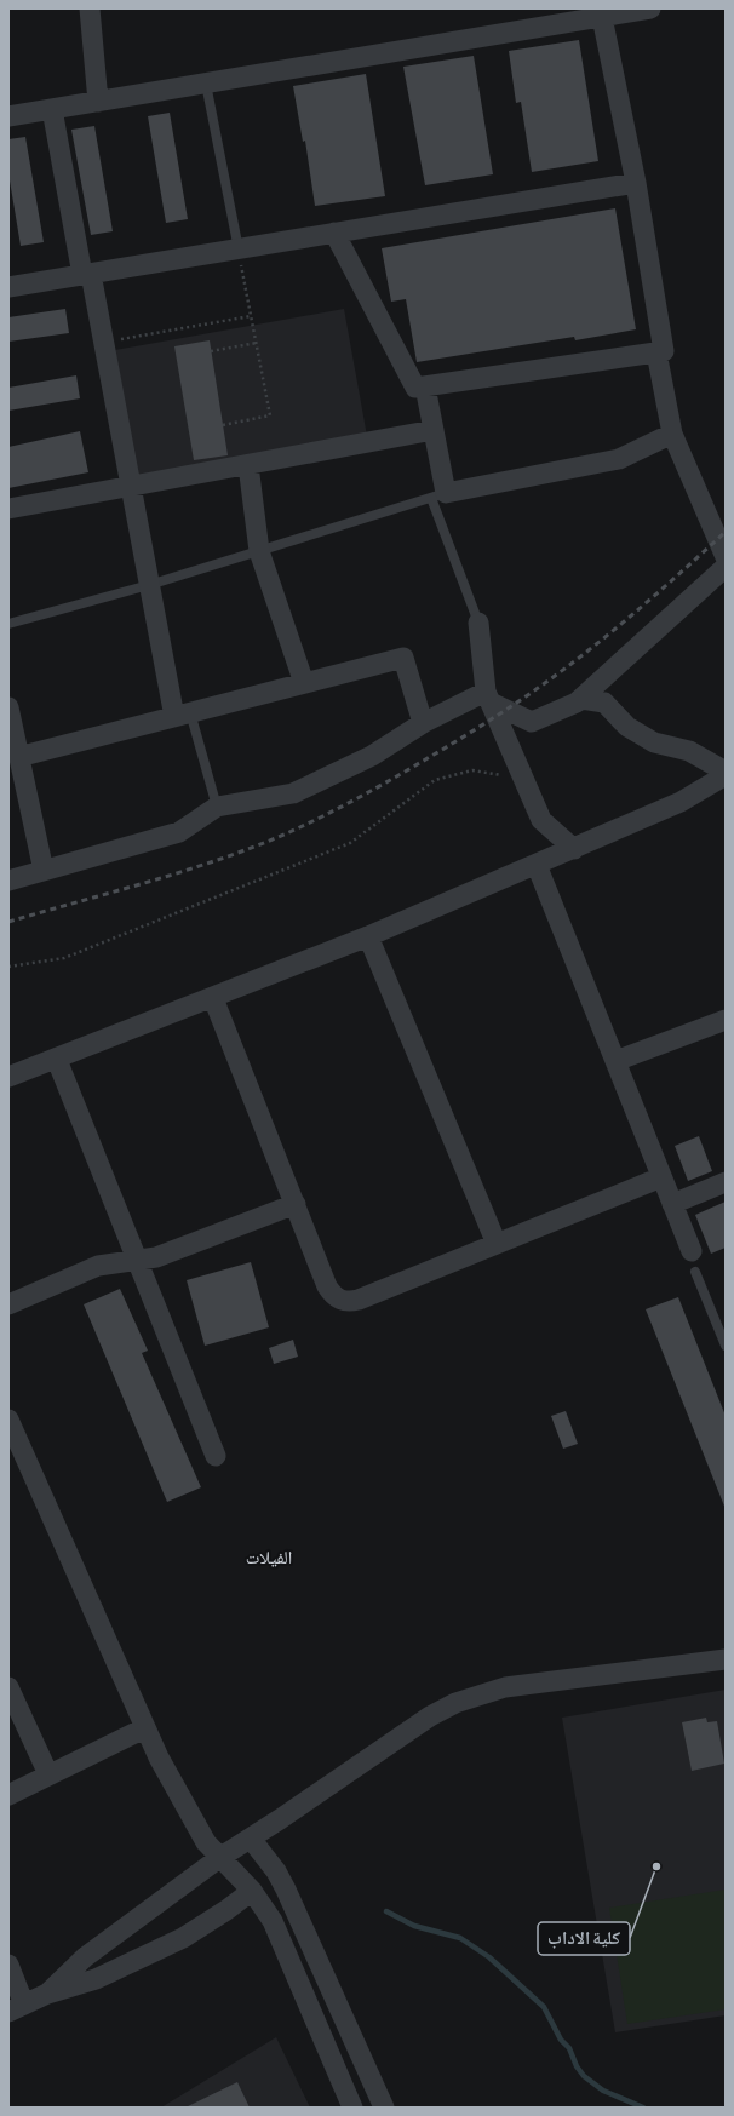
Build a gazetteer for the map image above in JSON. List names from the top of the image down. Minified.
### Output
{"districts":["الفيلات"],"places":["كلية الاداب"]}
